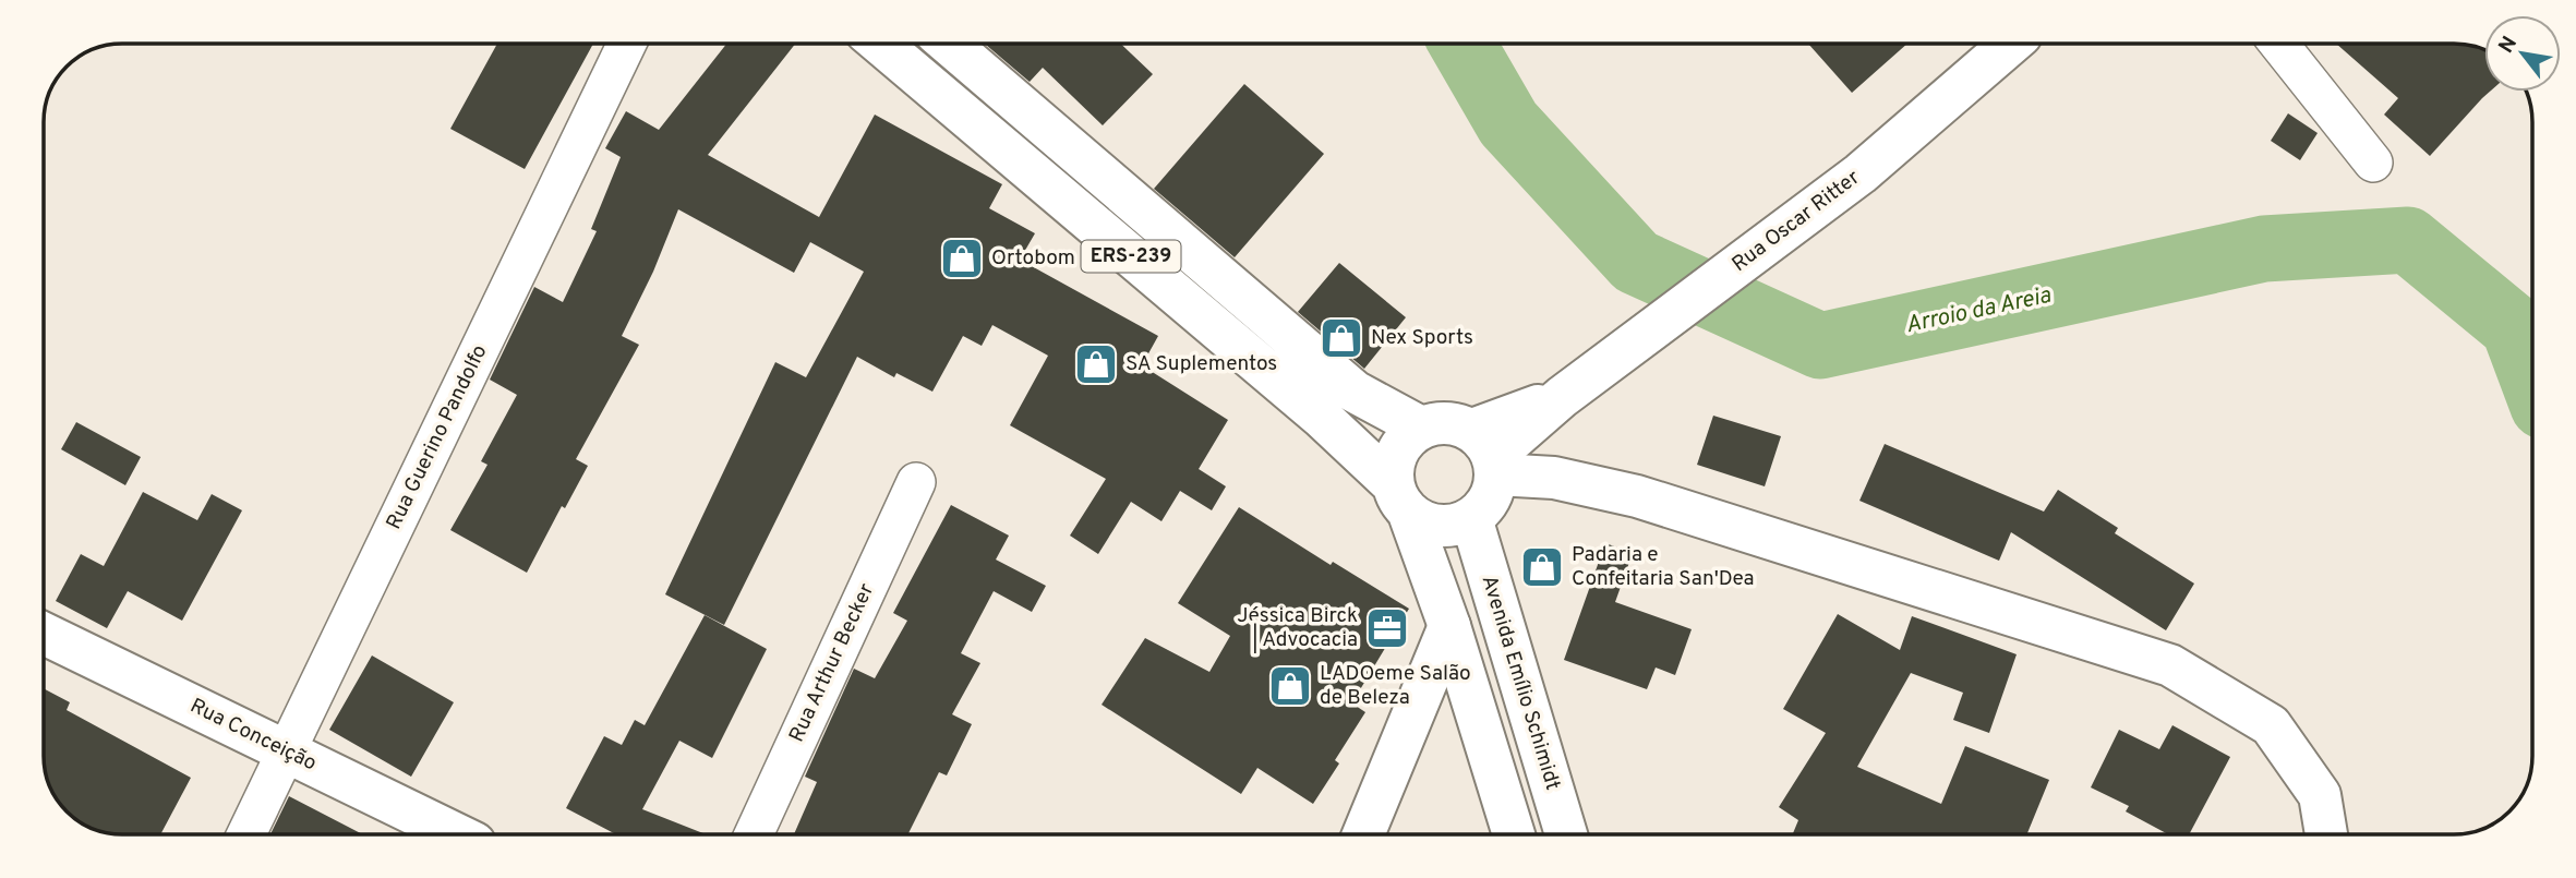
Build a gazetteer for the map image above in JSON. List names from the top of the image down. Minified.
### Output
{"streets":{"main road":["Rua Oscar Ritter","ERS-239","Avenida Emílio Schimidt","Rua Conceição"],"street":["Rua Guerino Pandolfo","Rua Arthur Becker"]},"crossings":[["Rua Oscar Ritter","ERS-239"],["Rua Oscar Ritter","Avenida Emílio Schimidt"],["ERS-239","Avenida Emílio Schimidt"],["Rua Guerino Pandolfo","Rua Conceição"]],"water":["Arroio da Areia"],"places":{"shop":["Ortobom","Nex Sports","SA Suplementos","Padaria e Confeitaria San'Dea","LADOeme Salão de Beleza"],"office":["Jéssica Birck | Advocacia"]},"north":"top left"}
